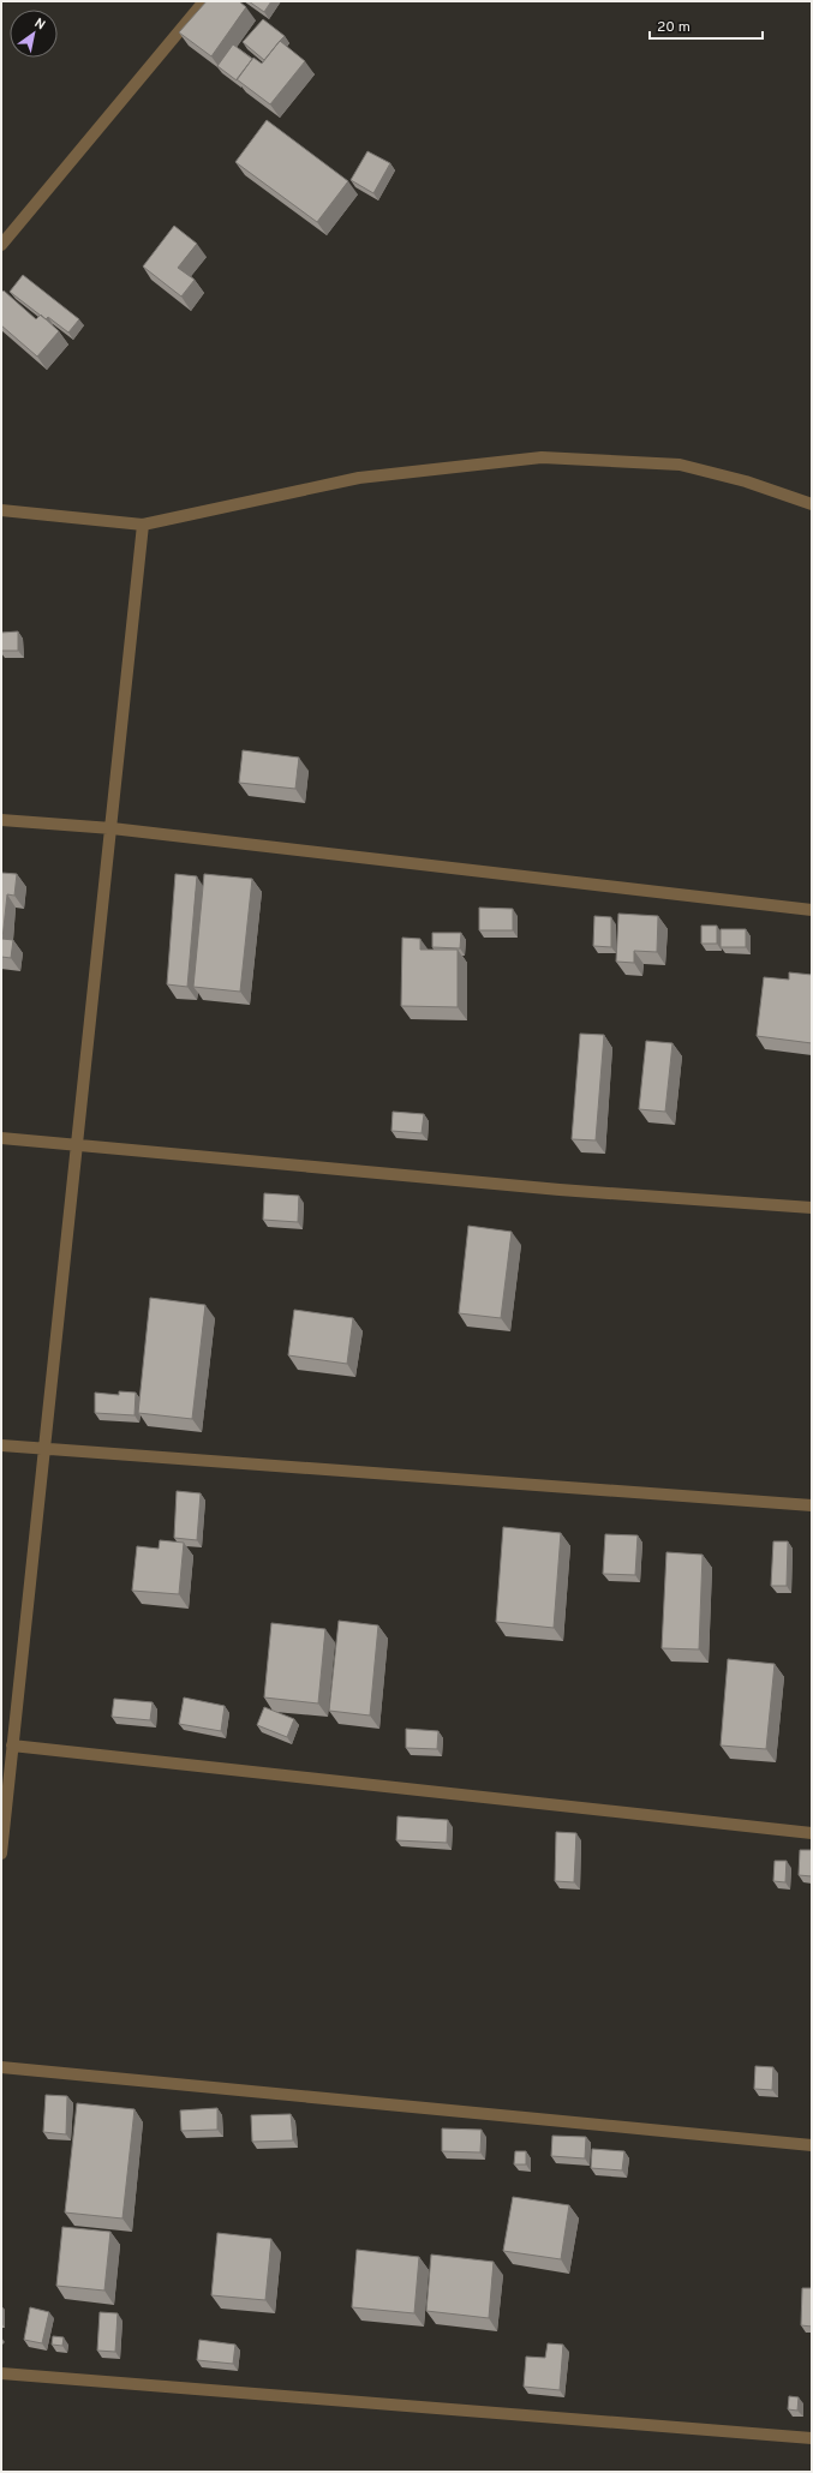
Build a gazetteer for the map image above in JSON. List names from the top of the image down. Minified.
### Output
{"scale_bar":"20 m","north":"top right"}
